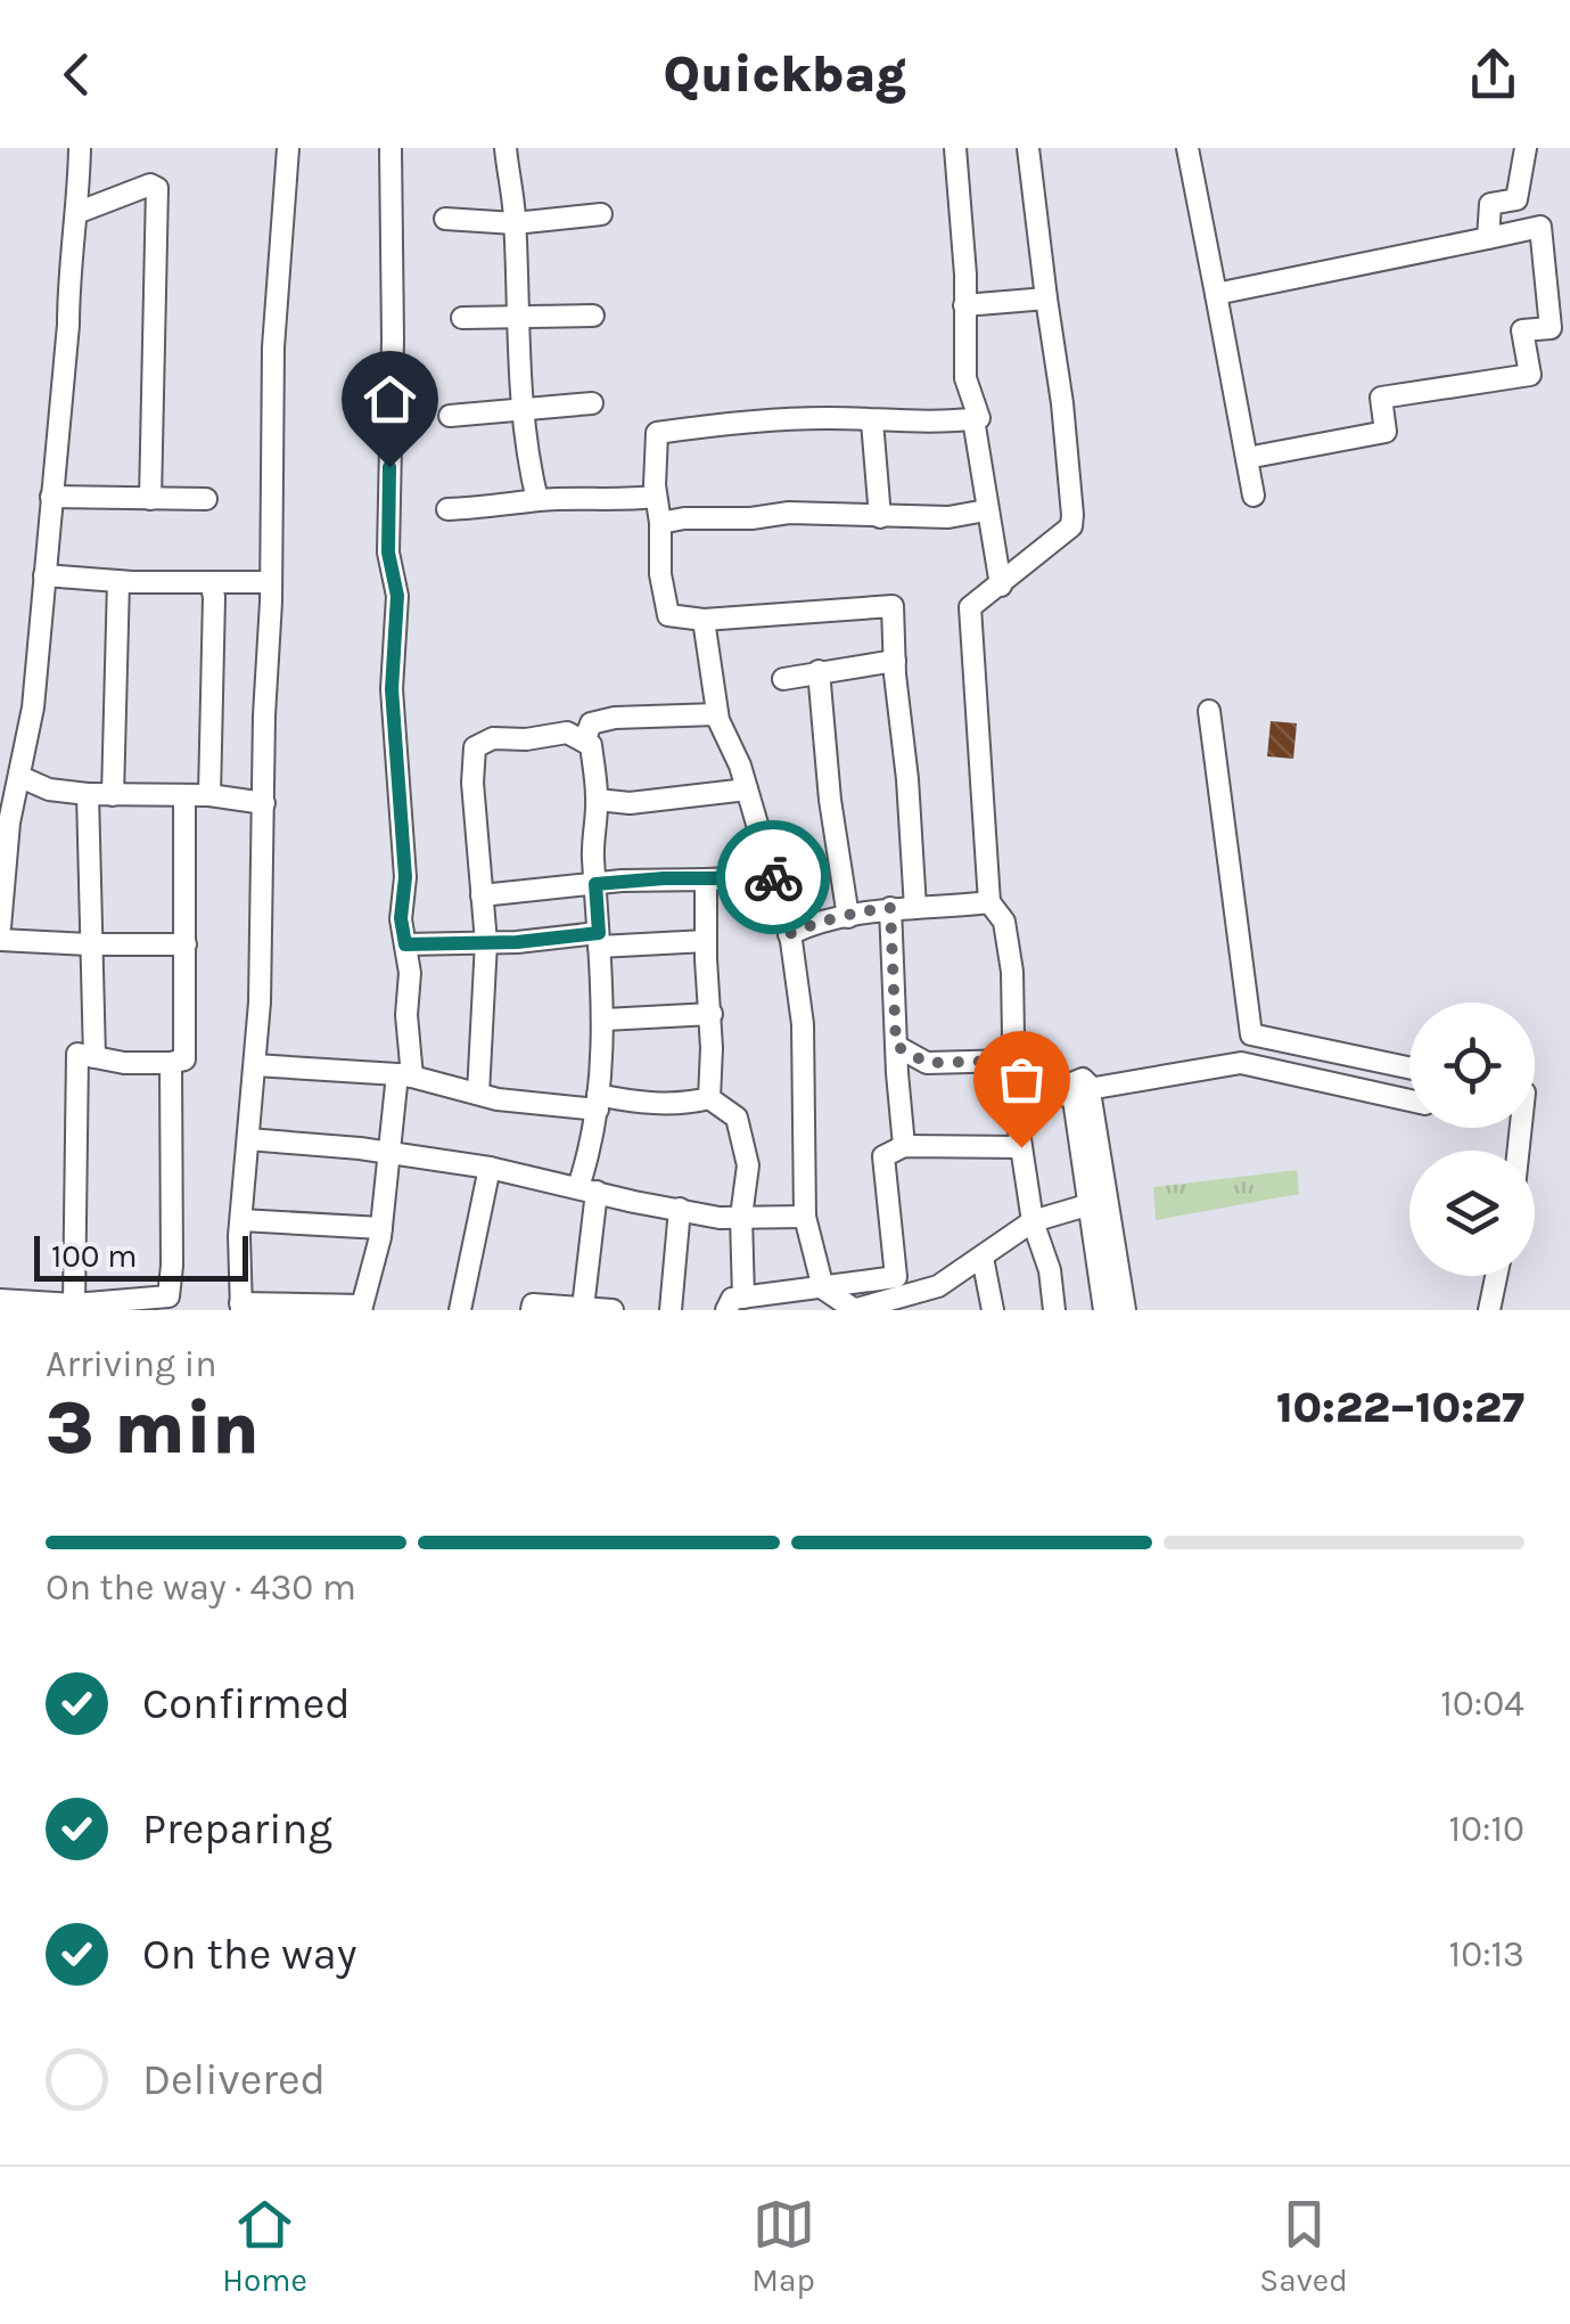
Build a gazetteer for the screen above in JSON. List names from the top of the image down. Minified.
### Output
{"scale_bar":"100 m","page":{"header":"Quickbag","scale":"100 m","heading":["3 min","Arriving in","10:22–10:27"],"bar":"On the way · 430 m","list":[["Confirmed","10:04"],["Preparing","10:10"],["On the way","10:13"],"Delivered"],"tabs":["Home","Map","Saved"]}}
